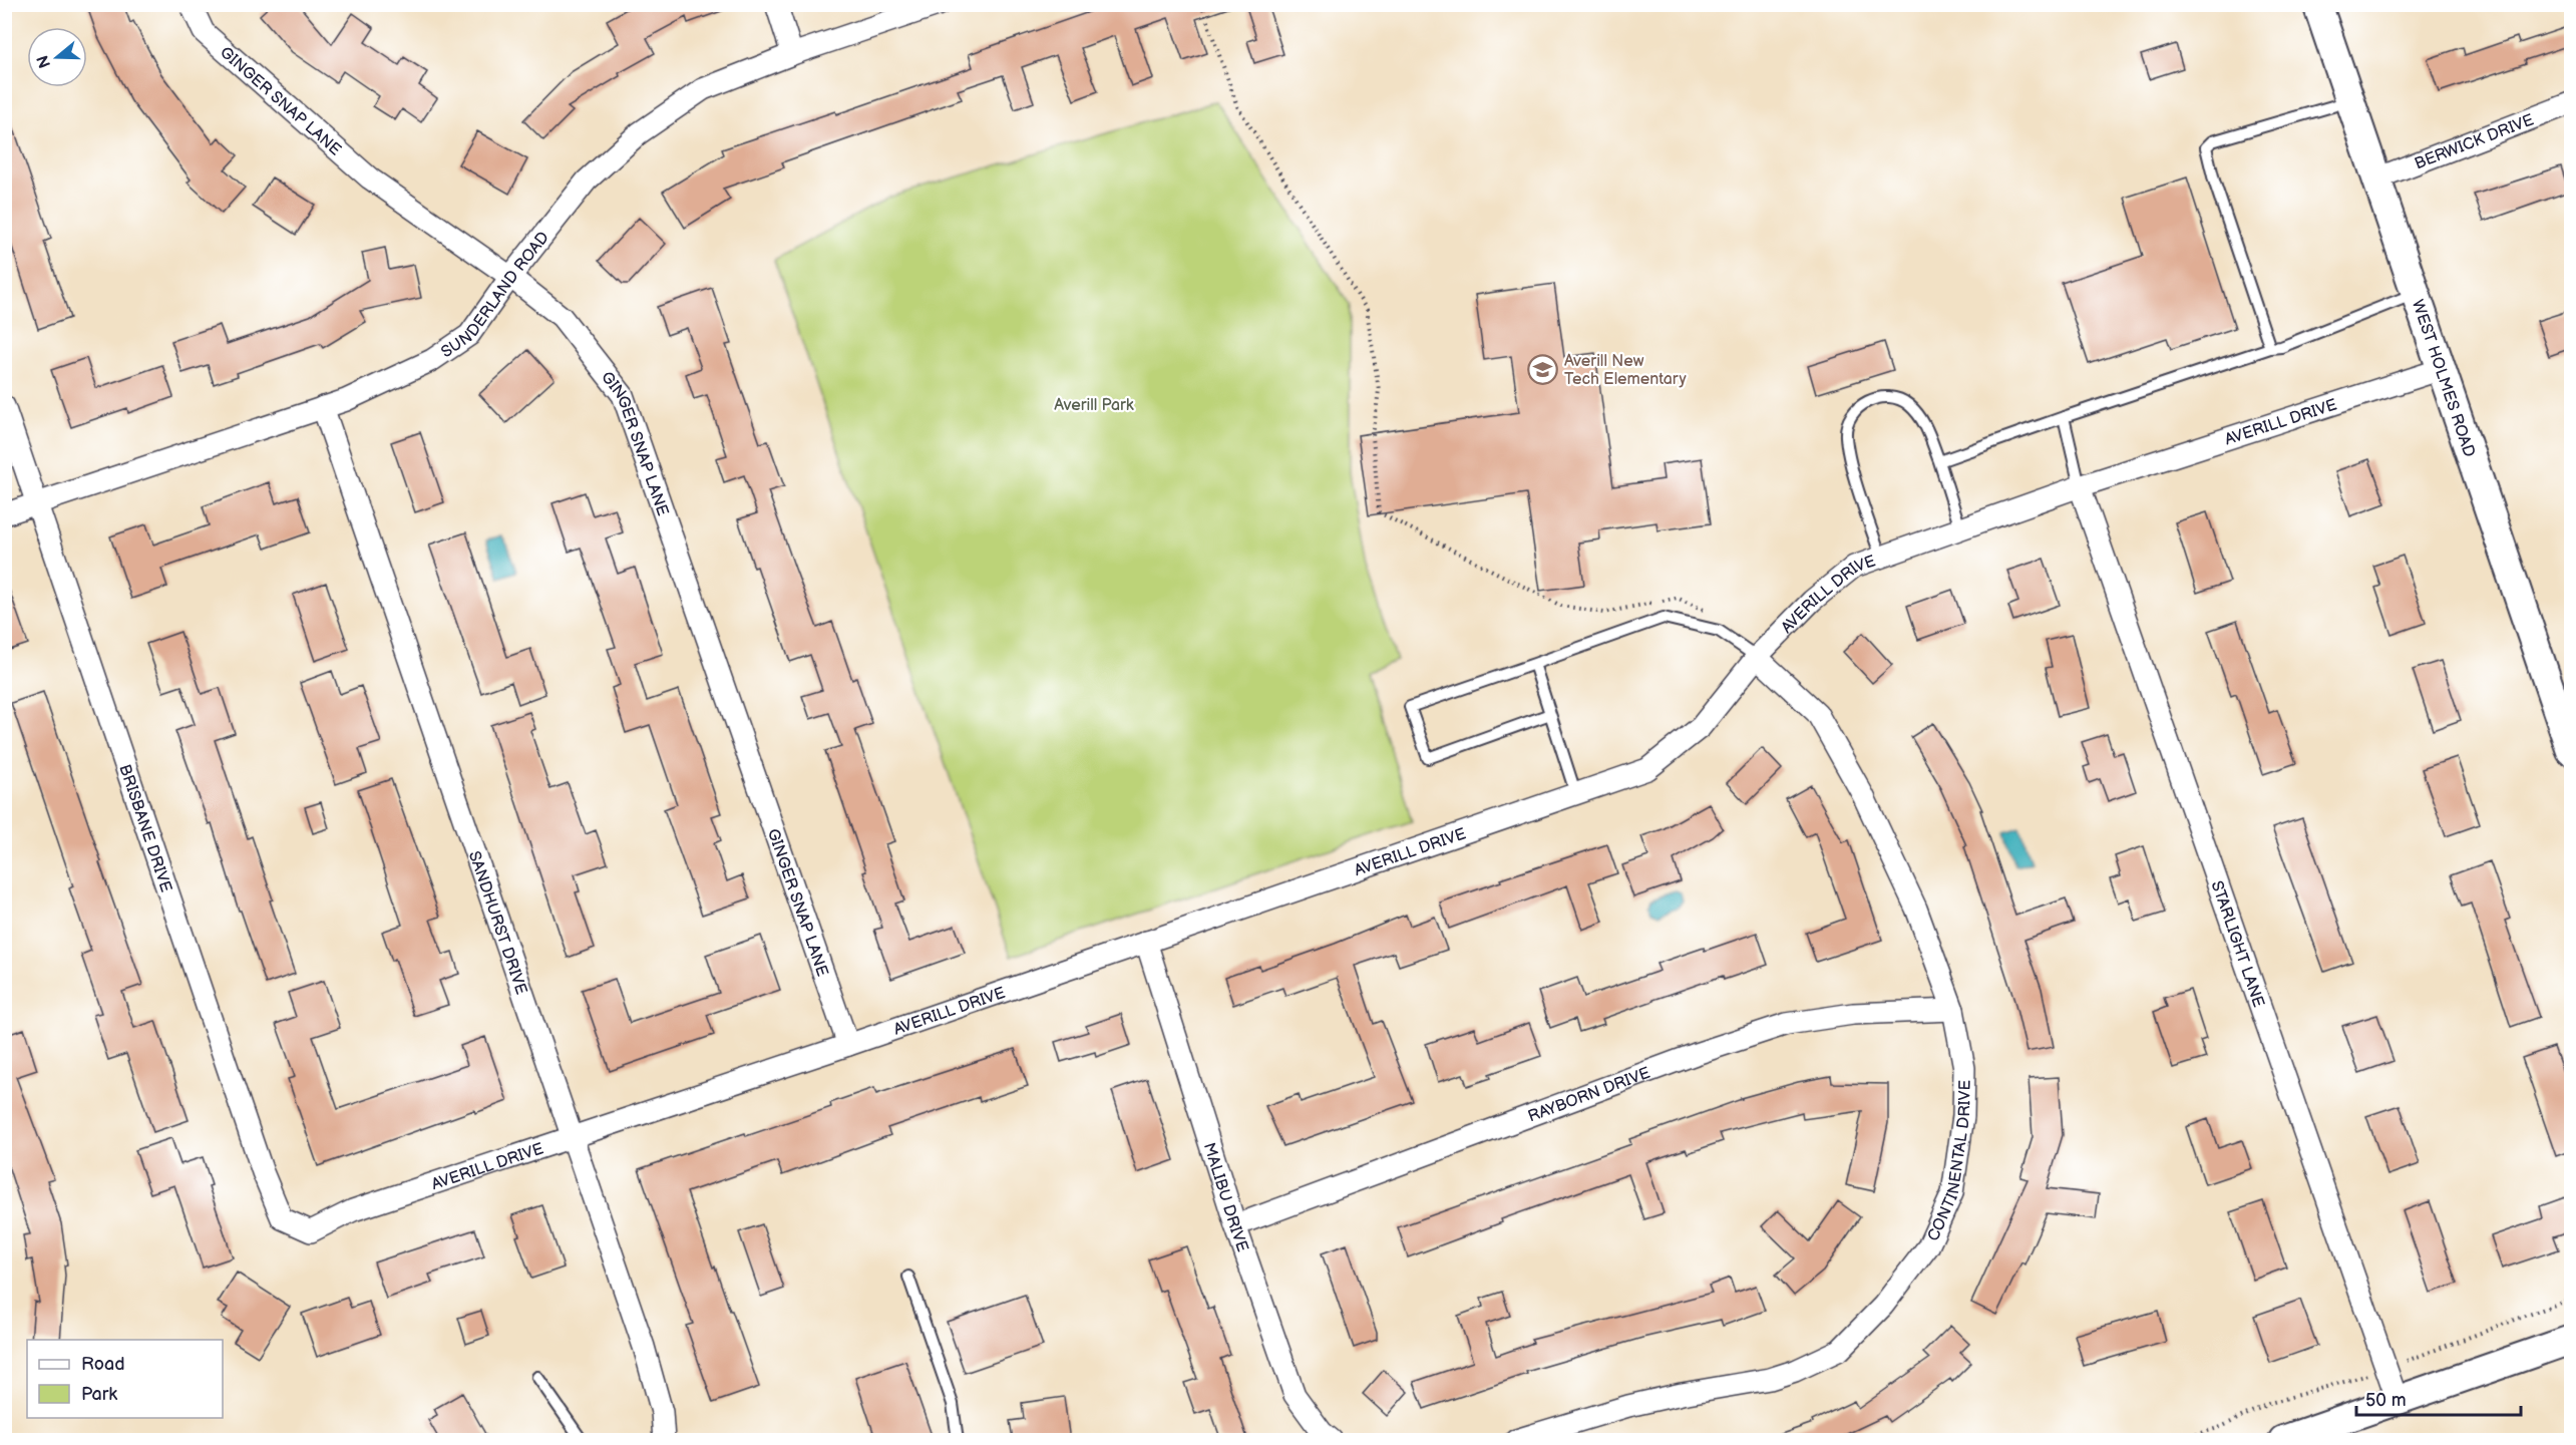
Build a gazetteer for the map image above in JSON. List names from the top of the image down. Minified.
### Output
{"streets":{"street":["GINGER SNAP LANE","BERWICK DRIVE","SUNDERLAND ROAD","WEST HOLMES ROAD","AVERILL DRIVE","BRISBANE DRIVE","SANDHURST DRIVE","STARLIGHT LANE","RAYBORN DRIVE","CONTINENTAL DRIVE","MALIBU DRIVE"]},"crossings":[["GINGER SNAP LANE","SUNDERLAND ROAD"],["GINGER SNAP LANE","AVERILL DRIVE"],["BERWICK DRIVE","WEST HOLMES ROAD"],["SUNDERLAND ROAD","BRISBANE DRIVE"],["SUNDERLAND ROAD","SANDHURST DRIVE"],["WEST HOLMES ROAD","AVERILL DRIVE"],["AVERILL DRIVE","BRISBANE DRIVE"],["AVERILL DRIVE","SANDHURST DRIVE"],["AVERILL DRIVE","STARLIGHT LANE"],["AVERILL DRIVE","CONTINENTAL DRIVE"],["AVERILL DRIVE","MALIBU DRIVE"],["RAYBORN DRIVE","CONTINENTAL DRIVE"],["RAYBORN DRIVE","MALIBU DRIVE"]],"parks":["Averill Park"],"places":{"school or university":["Averill New Tech Elementary"]},"legend":["Road","Park"],"scale_bar":"50 m","north":"left"}
